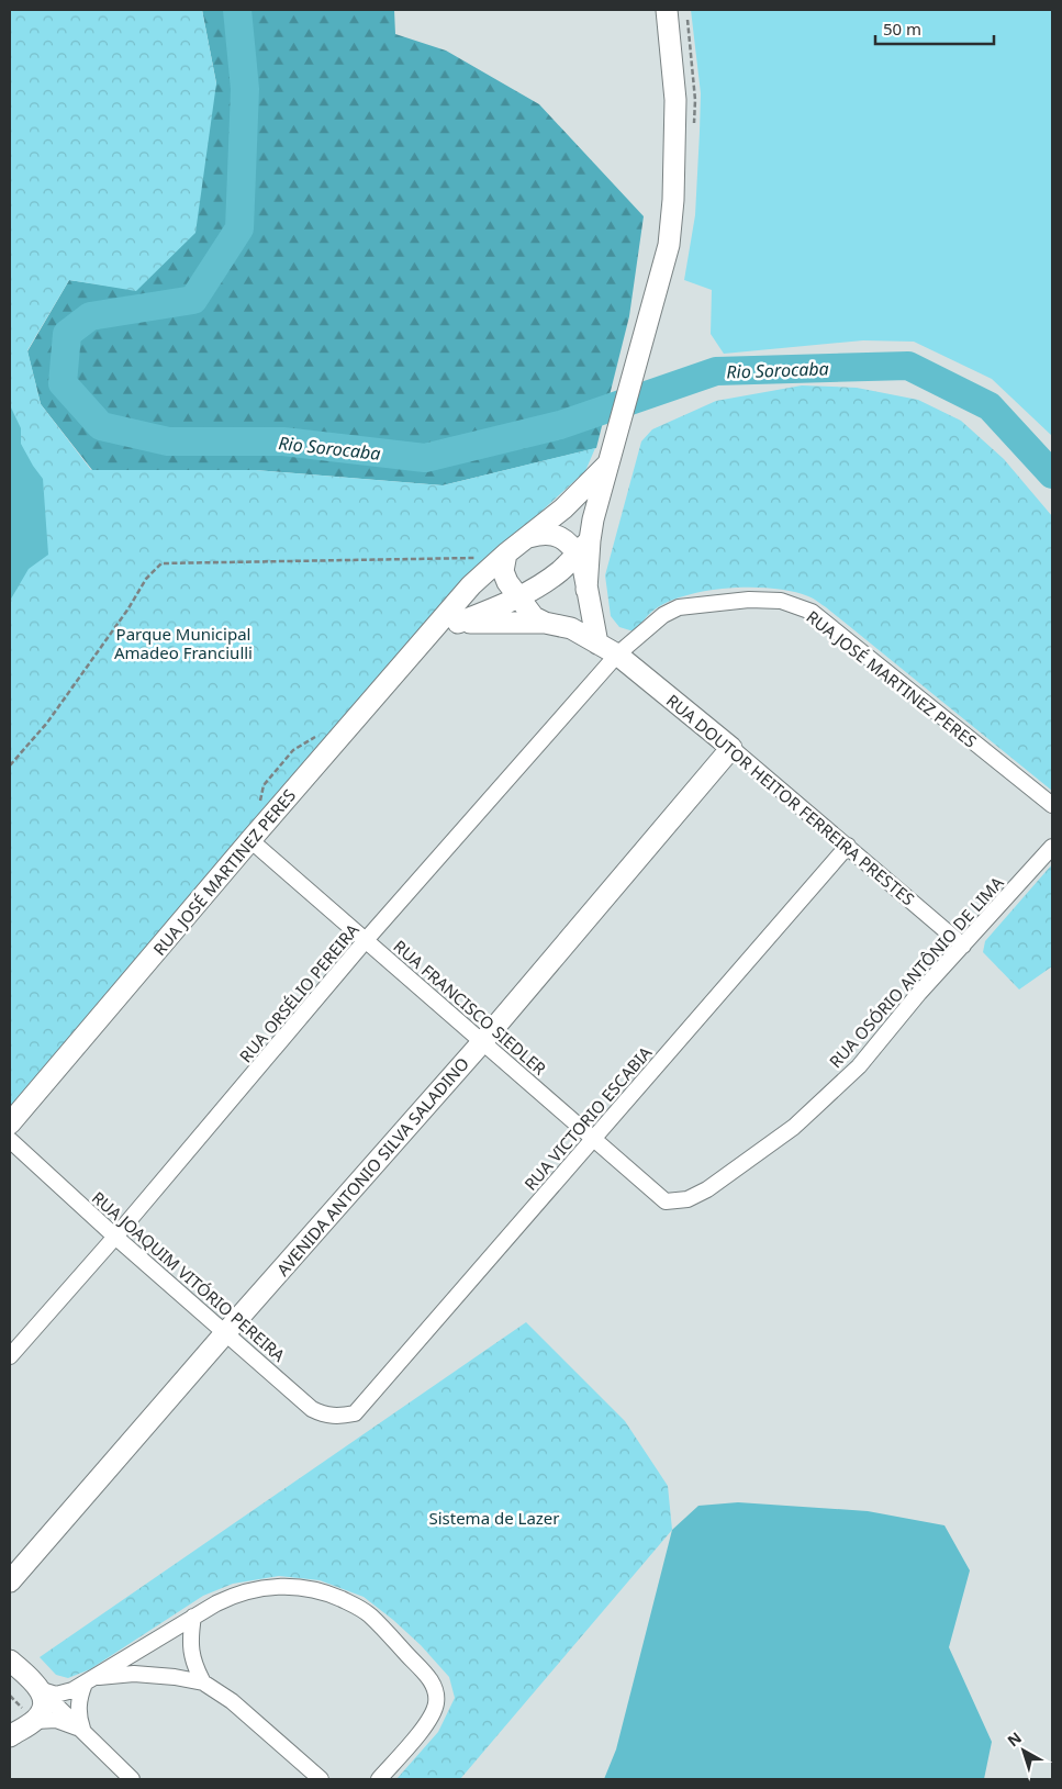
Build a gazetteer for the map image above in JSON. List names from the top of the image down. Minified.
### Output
{"streets":{"main road":["RUA JOSÉ MARTINEZ PERES","RUA DOUTOR HEITOR FERREIRA PRESTES","AVENIDA ANTONIO SILVA SALADINO"],"street":["RUA OSÓRIO ANTÔNIO DE LIMA","RUA ORSÉLIO PEREIRA","RUA FRANCISCO SIEDLER","RUA VICTORIO ESCABIA","RUA JOAQUIM VITÓRIO PEREIRA"]},"crossings":[["RUA JOSÉ MARTINEZ PERES","RUA DOUTOR HEITOR FERREIRA PRESTES"],["RUA JOSÉ MARTINEZ PERES","RUA ORSÉLIO PEREIRA"],["RUA JOSÉ MARTINEZ PERES","RUA FRANCISCO SIEDLER"],["RUA DOUTOR HEITOR FERREIRA PRESTES","RUA OSÓRIO ANTÔNIO DE LIMA"],["RUA DOUTOR HEITOR FERREIRA PRESTES","RUA ORSÉLIO PEREIRA"],["RUA DOUTOR HEITOR FERREIRA PRESTES","RUA VICTORIO ESCABIA"],["RUA DOUTOR HEITOR FERREIRA PRESTES","AVENIDA ANTONIO SILVA SALADINO"],["RUA OSÓRIO ANTÔNIO DE LIMA","RUA FRANCISCO SIEDLER"],["RUA ORSÉLIO PEREIRA","RUA FRANCISCO SIEDLER"],["RUA ORSÉLIO PEREIRA","RUA JOAQUIM VITÓRIO PEREIRA"],["RUA FRANCISCO SIEDLER","RUA VICTORIO ESCABIA"],["RUA FRANCISCO SIEDLER","AVENIDA ANTONIO SILVA SALADINO"],["RUA VICTORIO ESCABIA","RUA JOAQUIM VITÓRIO PEREIRA"],["AVENIDA ANTONIO SILVA SALADINO","RUA JOAQUIM VITÓRIO PEREIRA"]],"water":["Rio Sorocaba"],"parks":["Parque Municipal Amadeo Franciulli","Sistema de Lazer"],"scale_bar":"50 m","north":"top left"}
